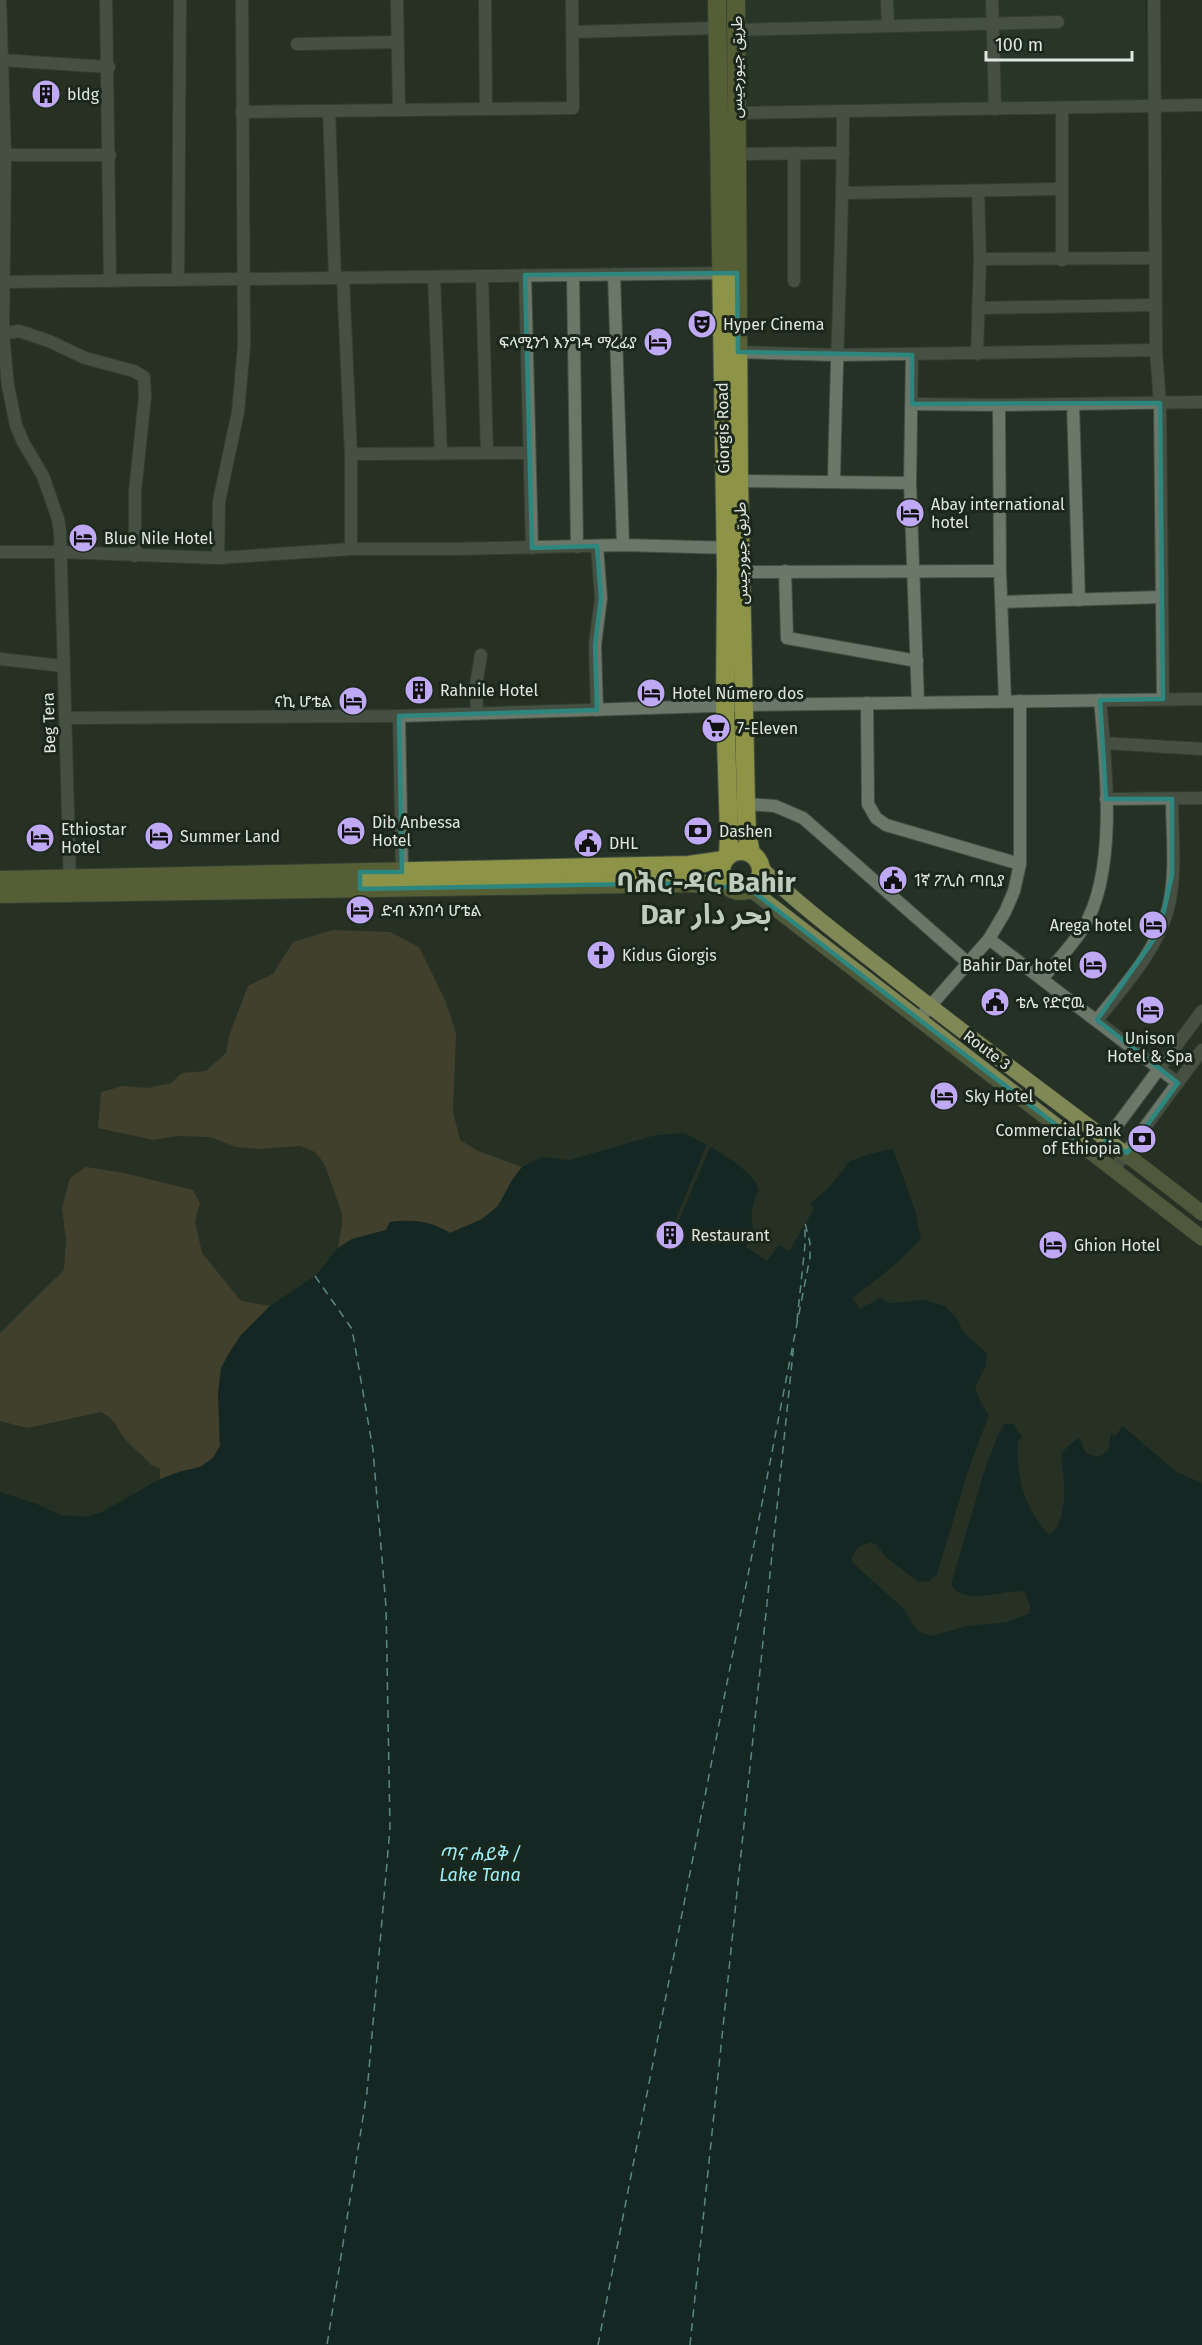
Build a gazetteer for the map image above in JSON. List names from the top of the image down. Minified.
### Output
{"streets":{"highway":["طريق جيورجيس","Giorgis Road"],"main road":["Route 3"],"street":["Beg Tera"]},"crossings":[["طريق جيورجيس","Giorgis Road"],["طريق جيورجيس","Route 3"]],"districts":["ባሕር-ዳር Bahir Dar بحر دار"],"water":["ጣና ሐይቅ / Lake Tana"],"places":{"building":["bldg","Rahnile Hotel","Restaurant"],"theatre":["Hyper Cinema"],"hotel":["ፍላሚንጎ እንግዳ ማረፊያ","Abay international hotel","Blue Nile Hotel","Hotel Número dos","ናኪ ሆቴል","Dib Anbessa Hotel","Summer Land","Ethiostar Hotel","ድብ አንበሳ ሆቴል","Arega hotel","Bahir Dar hotel","Unison Hotel & Spa","Sky Hotel","Ghion Hotel"],"supermarket":["7-Eleven"],"bank":["Dashen","Commercial Bank of Ethiopia"],"public building":["DHL","1ኛ ፖሊስ ጣቢያ","ቴሌ የድሮዉ"],"church":["Kidus Giorgis"]},"scale_bar":"100 m"}
